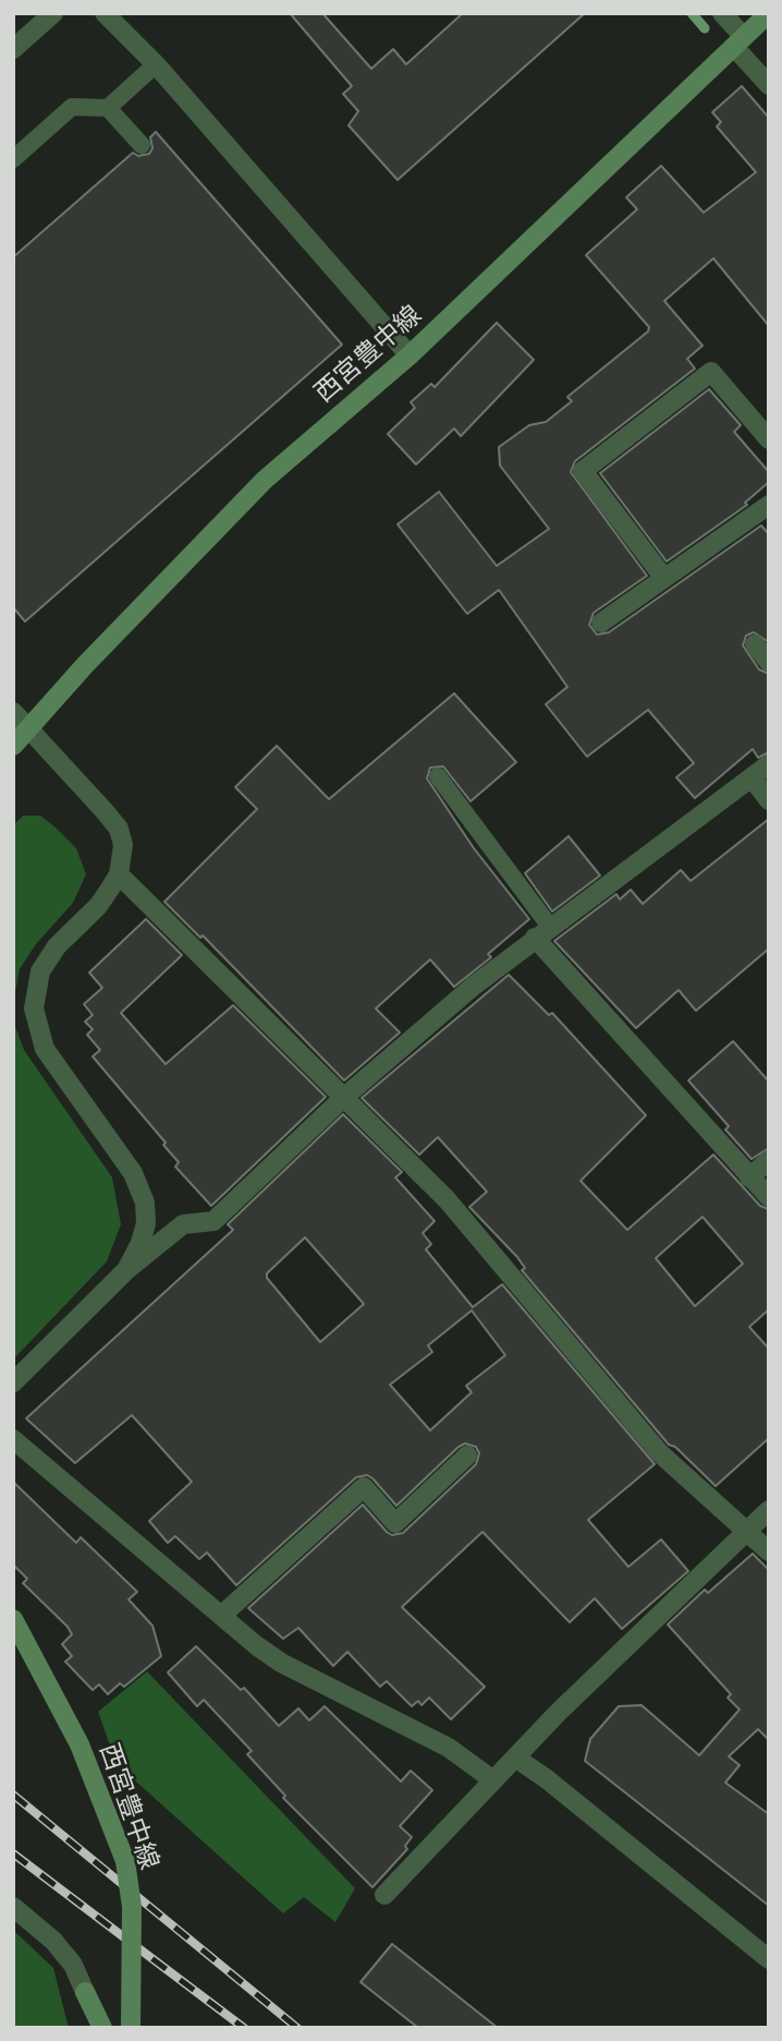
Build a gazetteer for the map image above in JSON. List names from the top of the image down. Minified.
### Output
{"streets":{"main road":["西宮豊中線"]}}
